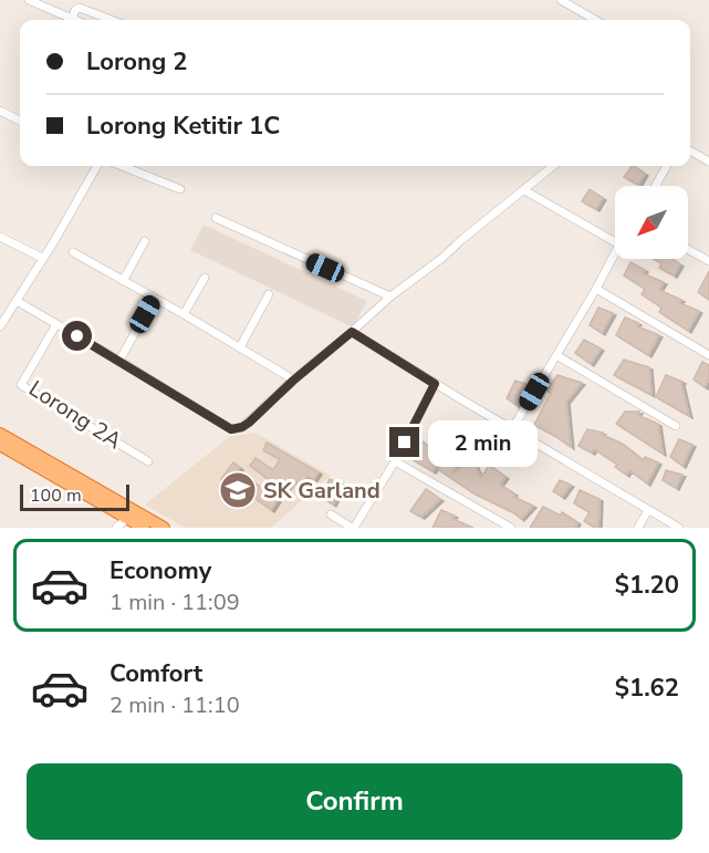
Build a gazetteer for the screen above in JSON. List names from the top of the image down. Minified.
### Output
{"streets":{"street":["Lorong 2A"]},"places":{"school or university":["SK Garland"]},"scale_bar":"100 m","north":"bottom left","page":{"banner":["Lorong 2","Lorong Ketitir 1C"],"bubble":"2 min","scale":"100 m","list":[{"name":"Economy","note":"1 min · 11:09","value":"$1.20"},{"name":"Comfort","note":"2 min · 11:10","value":"$1.62"}],"buttons":"Confirm"}}
